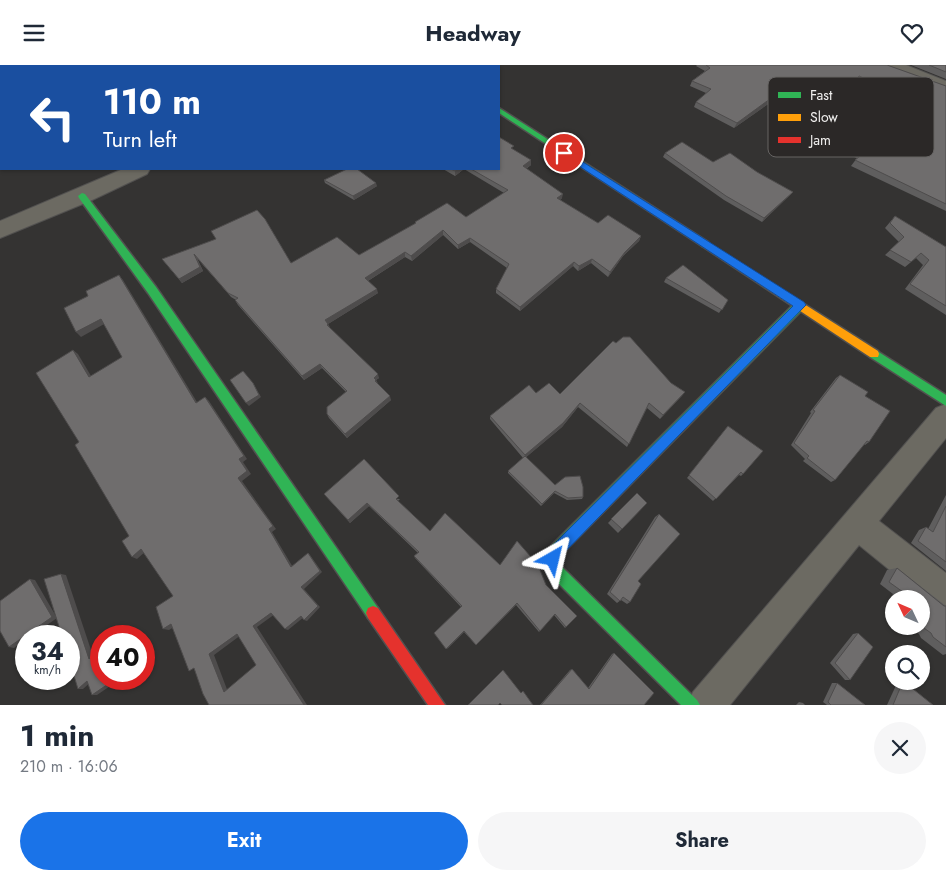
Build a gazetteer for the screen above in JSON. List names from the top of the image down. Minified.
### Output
{"legend":["Fast","Slow","Jam"],"north":"top left","page":{"header":"Headway","turn":["110 m","Turn left"],"speed":"34 km/h","limit":"40","heading":["1 min","210 m · 16:06"],"buttons":["Exit","Share"]}}
